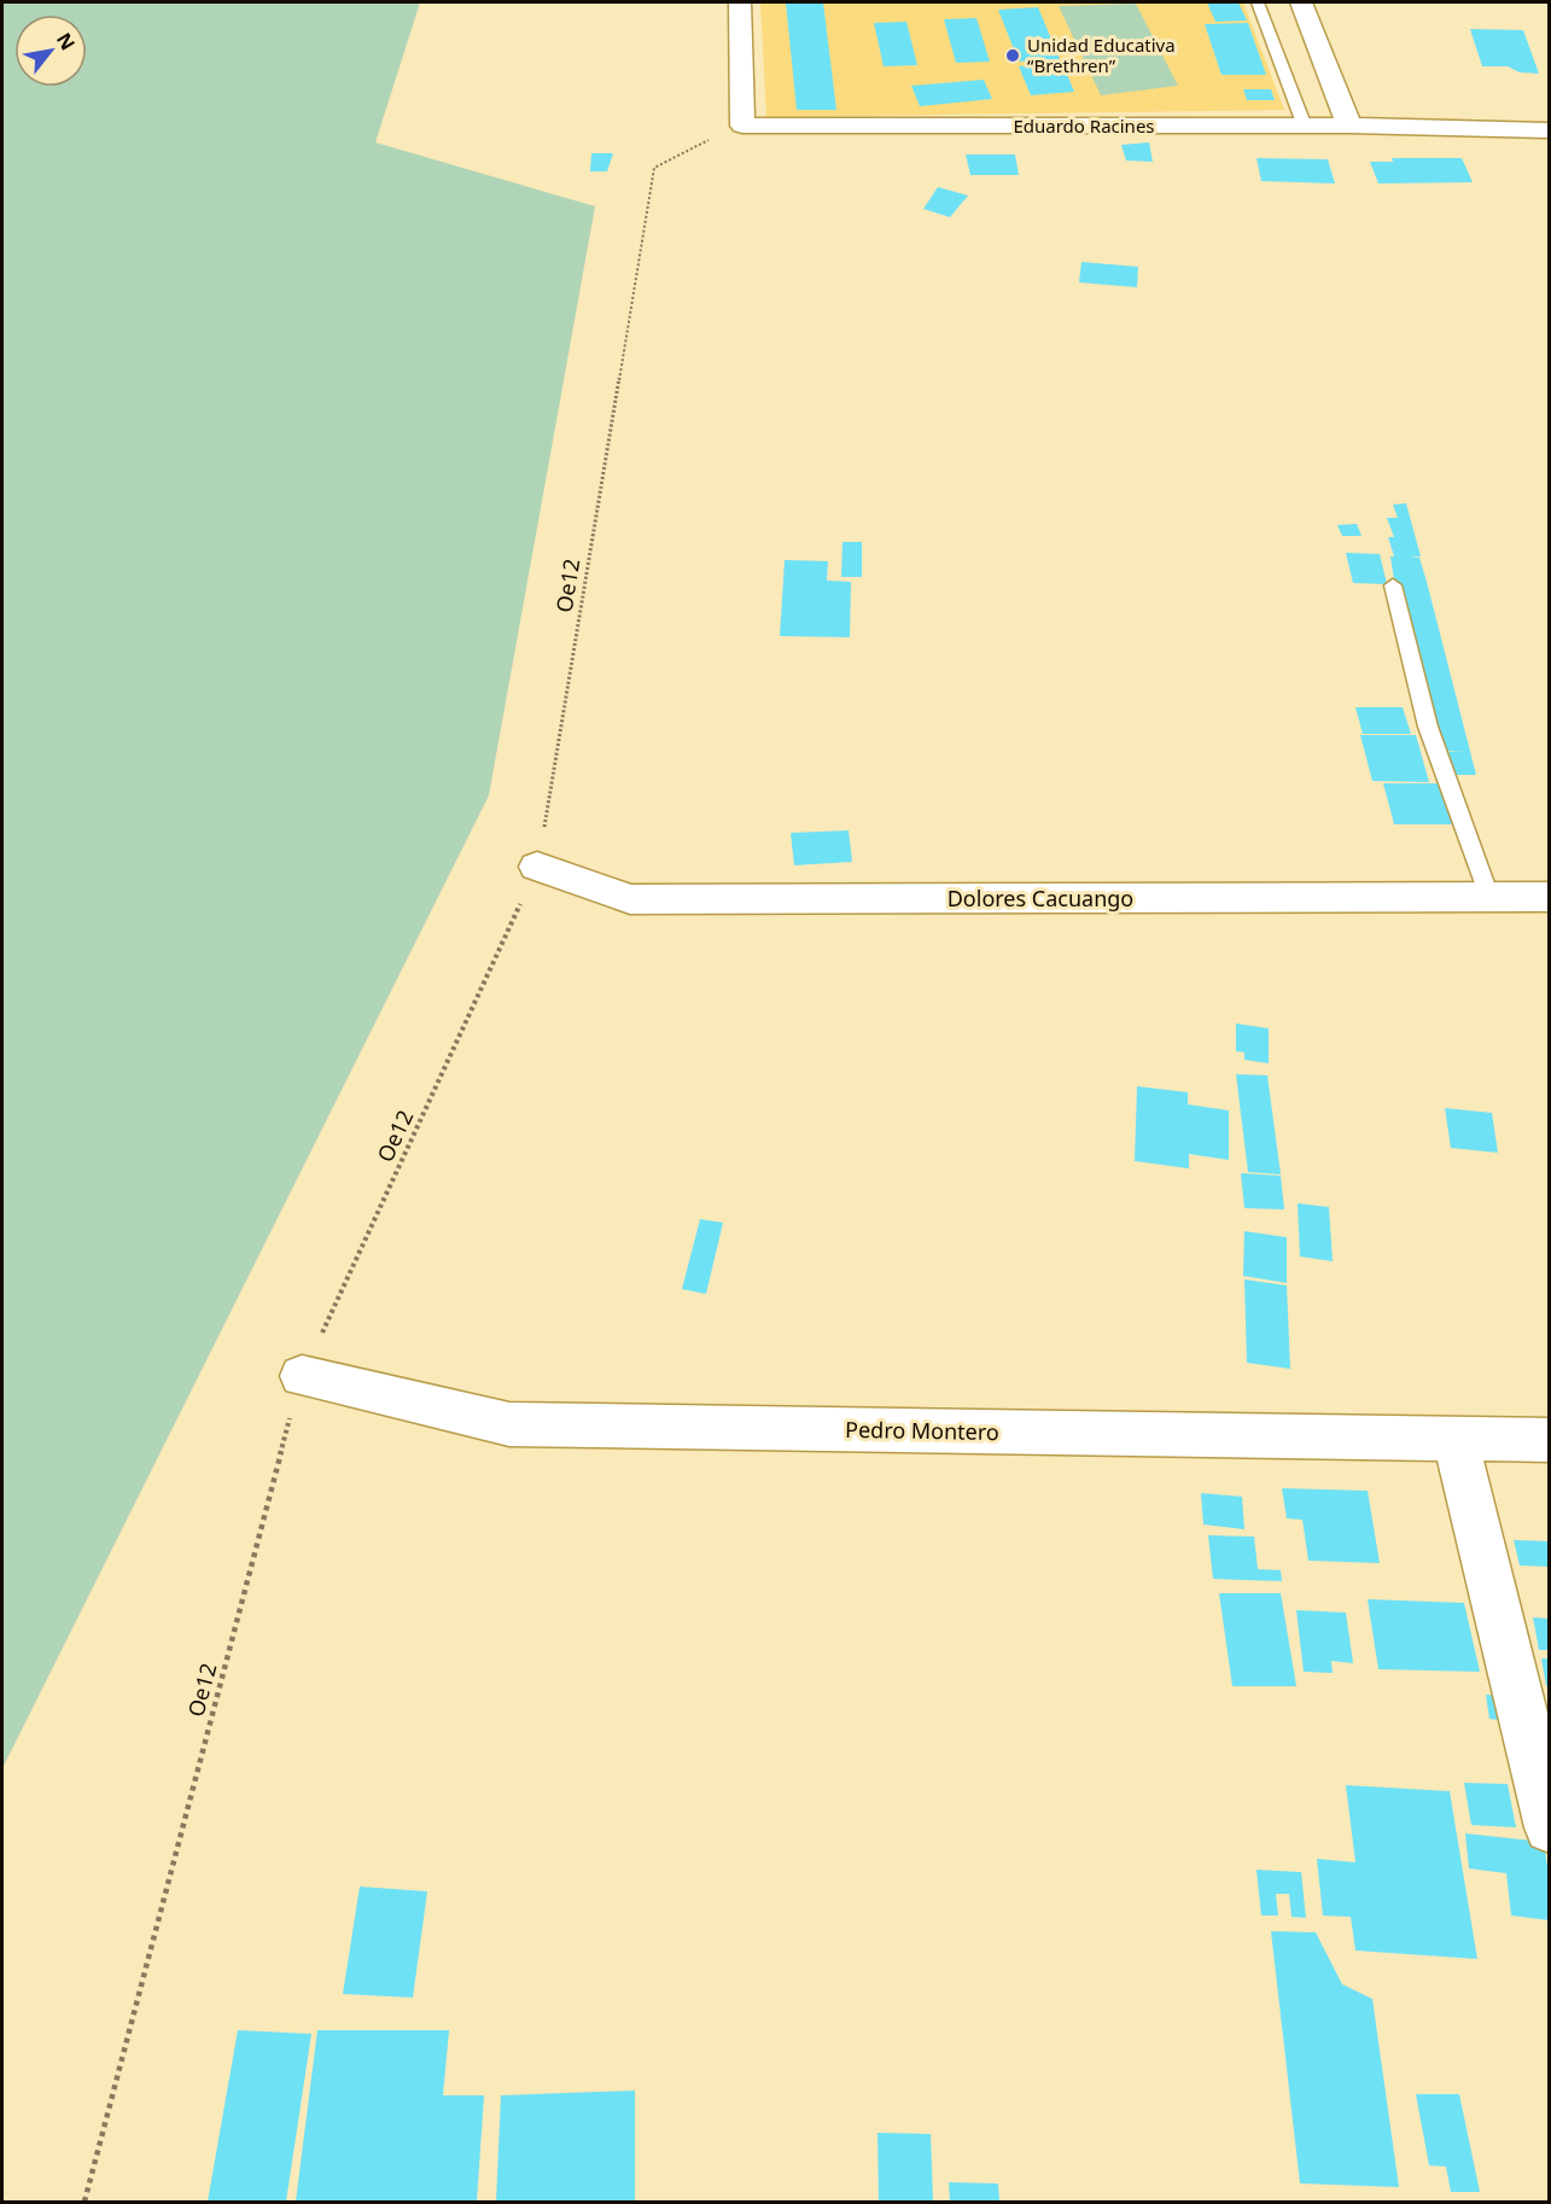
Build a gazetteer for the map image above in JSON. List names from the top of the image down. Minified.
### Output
{"streets":{"street":["Eduardo Racines","Dolores Cacuango","Pedro Montero"],"path":["Oe12"]},"crossings":[["Eduardo Racines","Oe12"],["Oe12","Dolores Cacuango"],["Oe12","Pedro Montero"]],"places":["Unidad Educativa “Brethren”"],"north":"top right"}
